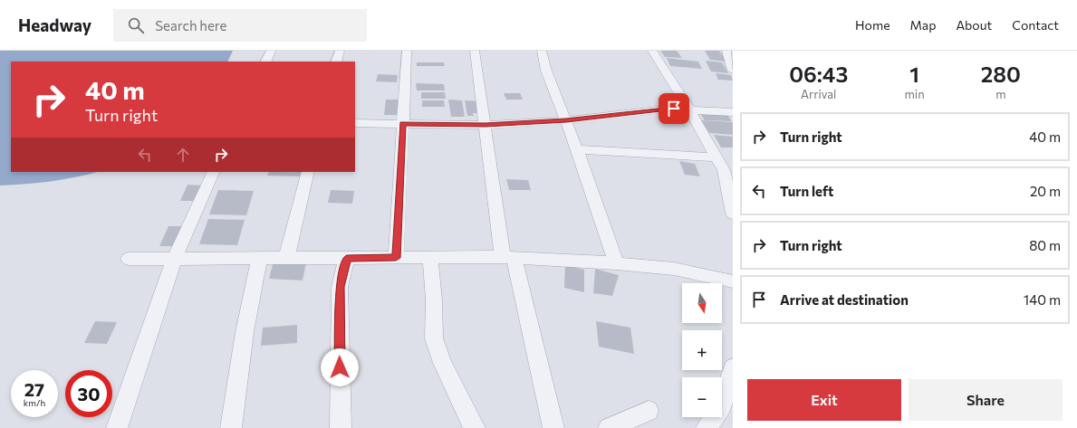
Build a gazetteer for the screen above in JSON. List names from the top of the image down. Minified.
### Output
{"north":"bottom","page":{"header":"Headway","search":"Search here","nav":["Home","Map","About","Contact"],"eta":["06:43","Arrival","1","min","280","m"],"turn":["40 m","Turn right"],"list":[{"name":"Turn right","value":"40 m"},{"name":"Turn left","value":"20 m"},{"name":"Turn right","value":"80 m"},{"name":"Arrive at destination","value":"140 m"}],"map_buttons":["+","−"],"speed":"27 km/h","limit":"30","buttons":["Exit","Share"]}}
